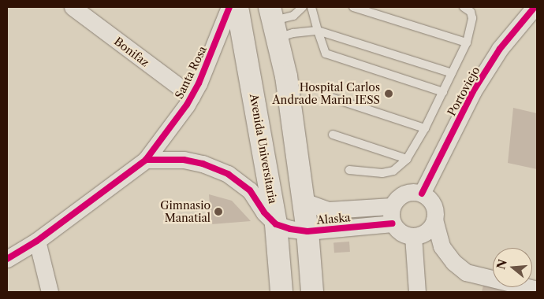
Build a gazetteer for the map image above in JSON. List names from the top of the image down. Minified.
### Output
{"streets":{"main road":["Avenida Universitaria"],"street":["Bonifaz","Santa Rosa","Portoviejo","Alaska"]},"crossings":[["Bonifaz","Santa Rosa"],["Portoviejo","Alaska"],["Avenida Universitaria","Alaska"]],"places":["Hospital Carlos Andrade Marin IESS","Gimnasio Manatial"],"north":"left"}
